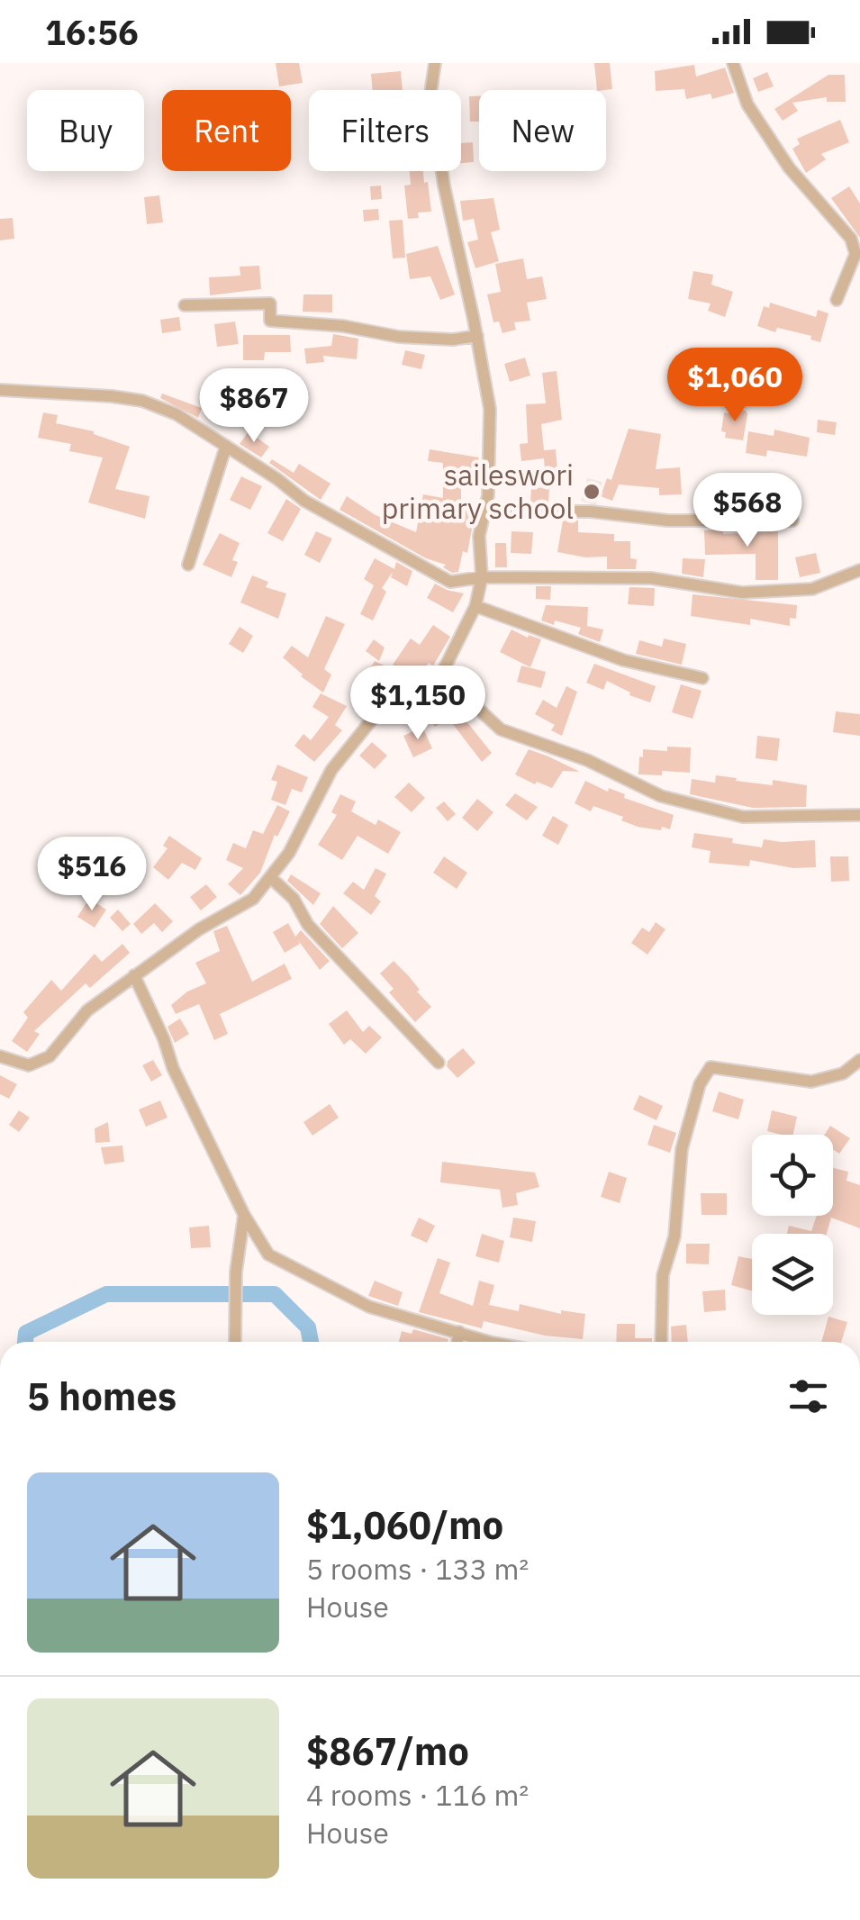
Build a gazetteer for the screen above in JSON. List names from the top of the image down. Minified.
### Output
{"places":["saileswori primary school"],"page":{"status":"16:56","chip":["Buy","Rent","Filters","New"],"price":["$1,060","$867","$568","$1,150","$516"],"heading":"5 homes","list":[{"name":"$1,060/mo","note":"5 rooms · 133 m² · House"},{"name":"$867/mo","note":"4 rooms · 116 m² · House"}]}}
